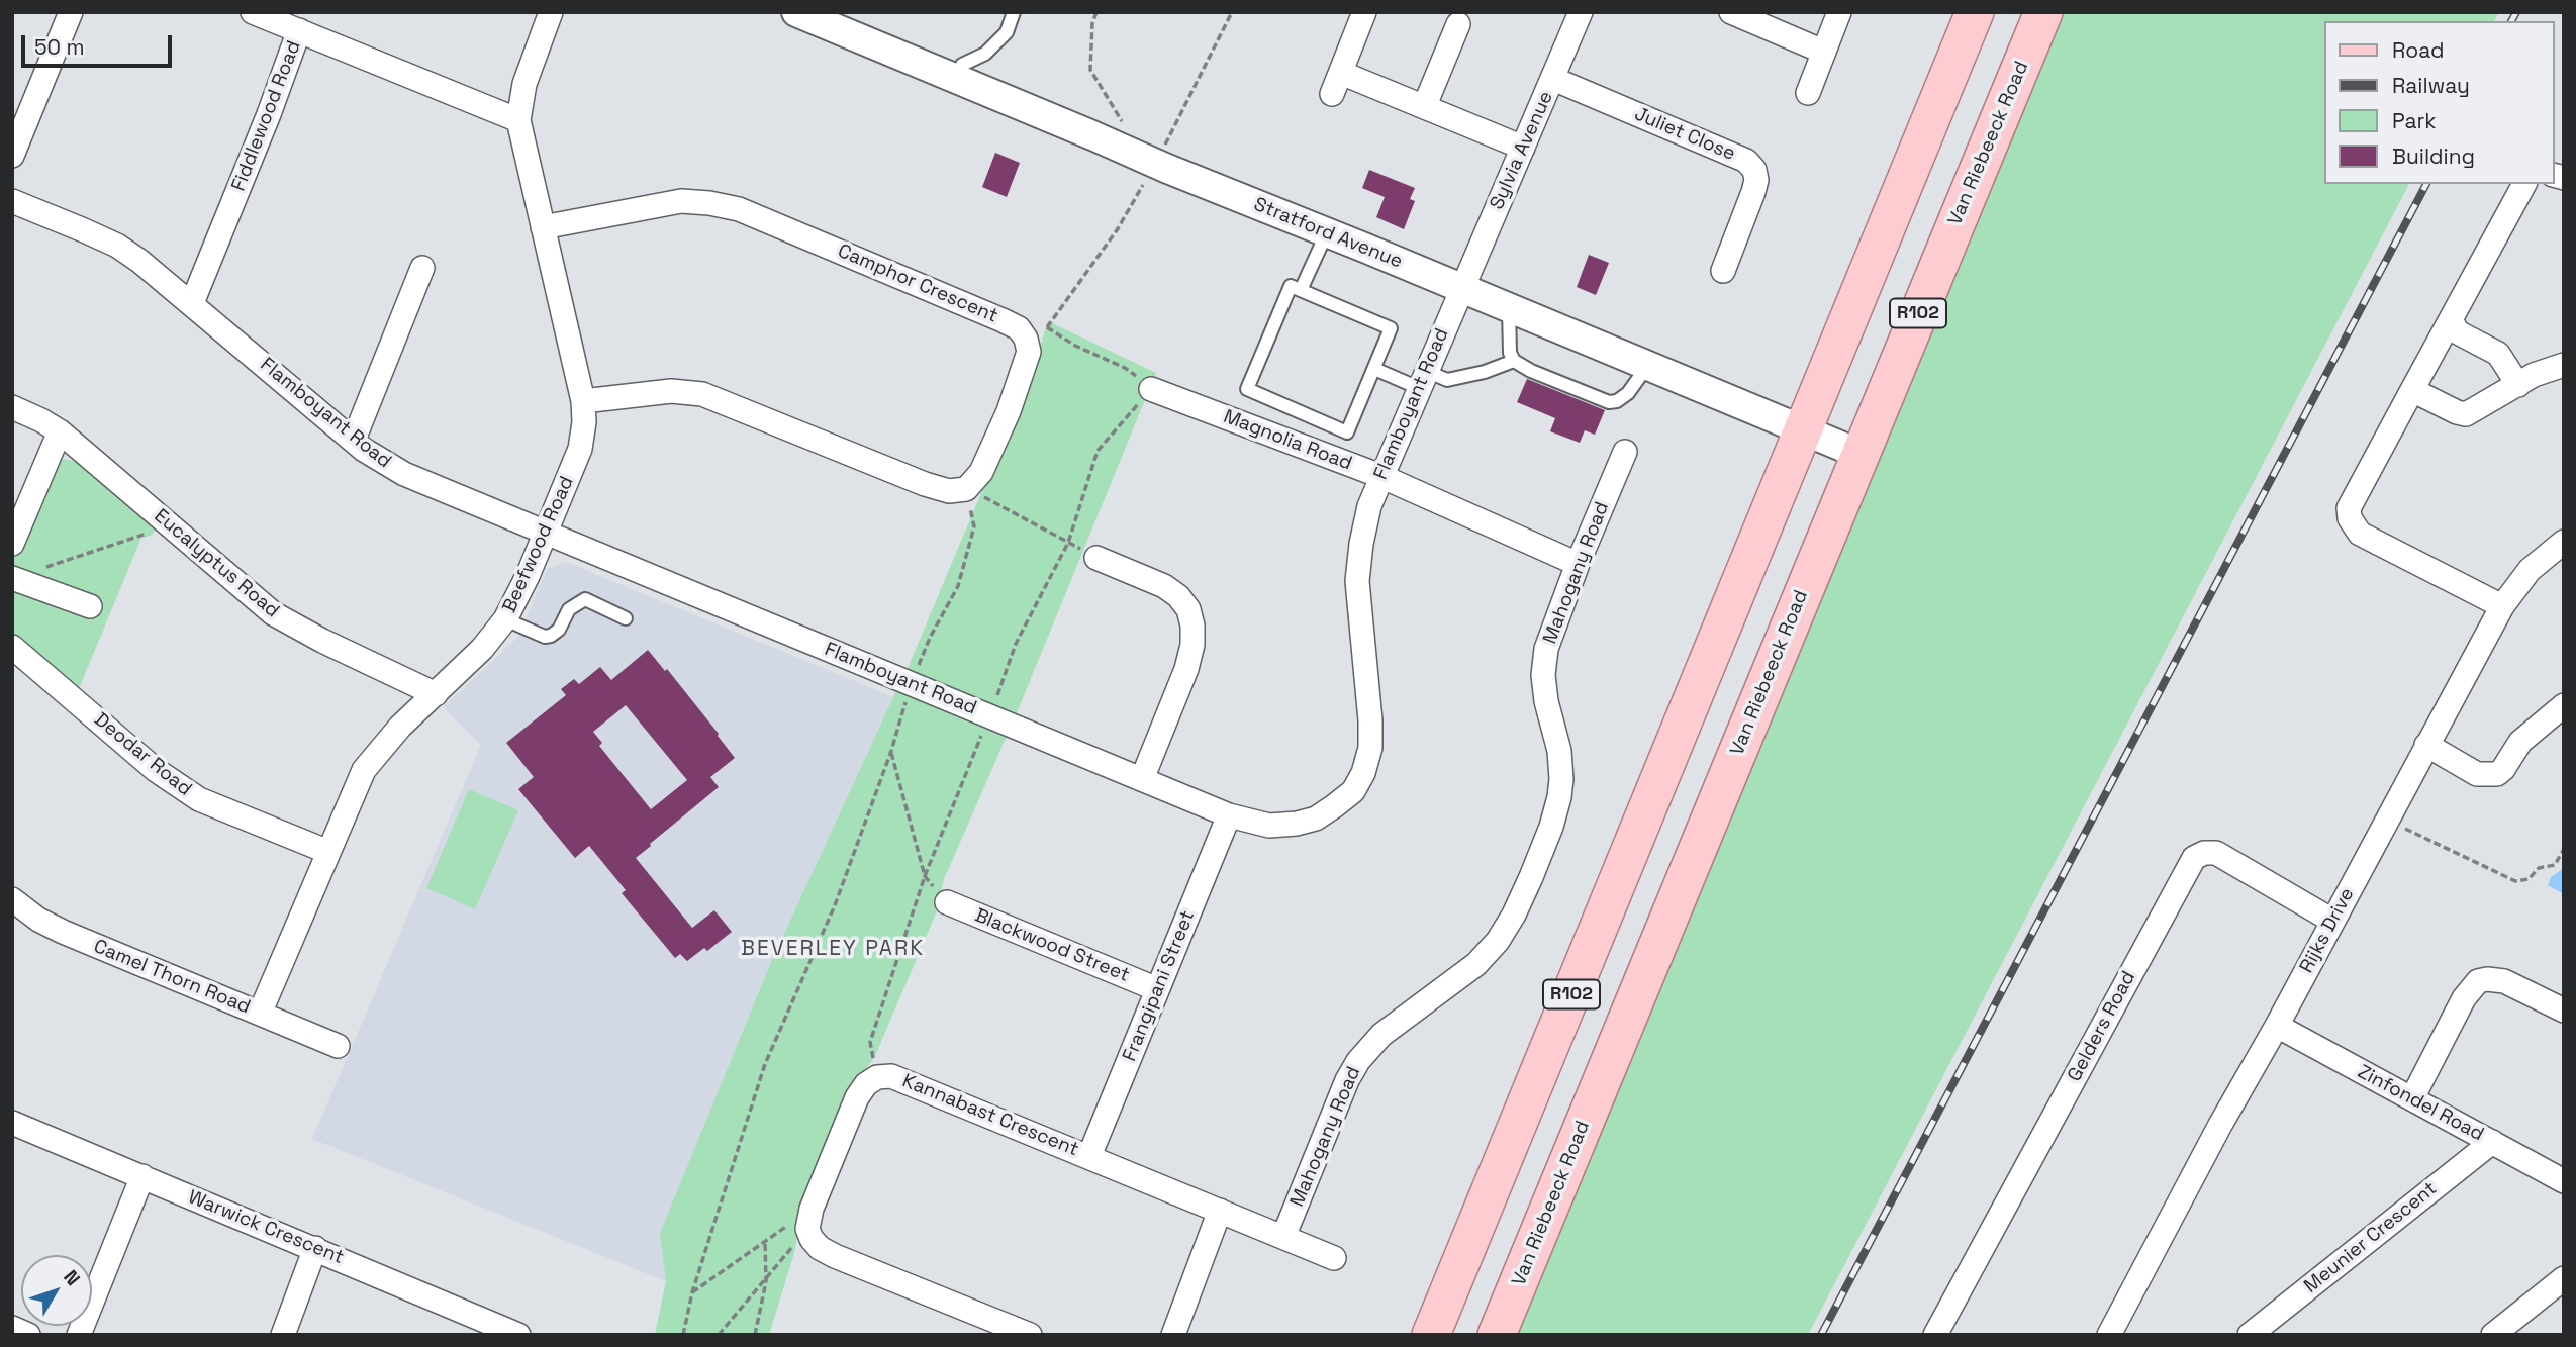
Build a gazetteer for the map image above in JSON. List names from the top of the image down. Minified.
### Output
{"streets":{"main road":["Van Riebeeck Road","R102"],"street":["Fiddlewood Road","Juliet Close","Sylvia Avenue","Stratford Avenue","Camphor Crescent","Flamboyant Road","Magnolia Road","Beefwood Road","Eucalyptus Road","Mahogany Road","Deodar Road","Rijks Drive","Blackwood Street","Camel Thorn Road","Frangipani Street","Gelders Road","Zinfondel Road","Kannabast Crescent","Warwick Crescent","Meunier Crescent"]},"crossings":[["Fiddlewood Road","Flamboyant Road"],["Fiddlewood Road","Beefwood Road"],["Juliet Close","Sylvia Avenue"],["Van Riebeeck Road","Stratford Avenue"],["Sylvia Avenue","Stratford Avenue"],["Sylvia Avenue","Flamboyant Road"],["Stratford Avenue","R102"],["Stratford Avenue","Flamboyant Road"],["Camphor Crescent","Beefwood Road"],["Flamboyant Road","Magnolia Road"],["Flamboyant Road","Beefwood Road"],["Flamboyant Road","Frangipani Street"],["Magnolia Road","Mahogany Road"],["Beefwood Road","Eucalyptus Road"],["Beefwood Road","Deodar Road"],["Beefwood Road","Camel Thorn Road"],["Mahogany Road","Kannabast Crescent"],["Rijks Drive","Gelders Road"],["Rijks Drive","Zinfondel Road"],["Blackwood Street","Frangipani Street"],["Frangipani Street","Kannabast Crescent"],["Zinfondel Road","Meunier Crescent"]],"districts":["BEVERLEY PARK"],"legend":["Road","Railway","Park","Building"],"scale_bar":"50 m","north":"top right"}
